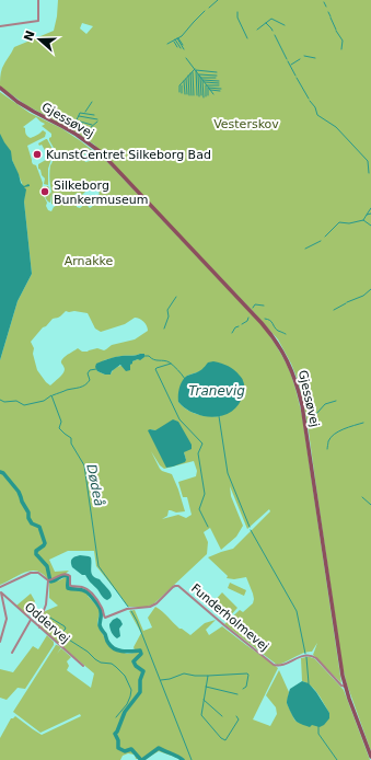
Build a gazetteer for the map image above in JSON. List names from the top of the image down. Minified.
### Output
{"streets":{"street":["Gjessøvej","Funderholmevej","Oddervej"]},"crossings":[["Gjessøvej","Funderholmevej"]],"water":["Tranevig","Dødeå"],"parks":["Vesterskov","Arnakke"],"places":["KunstCentret Silkeborg Bad","Silkeborg Bunkermuseum"],"north":"left"}
